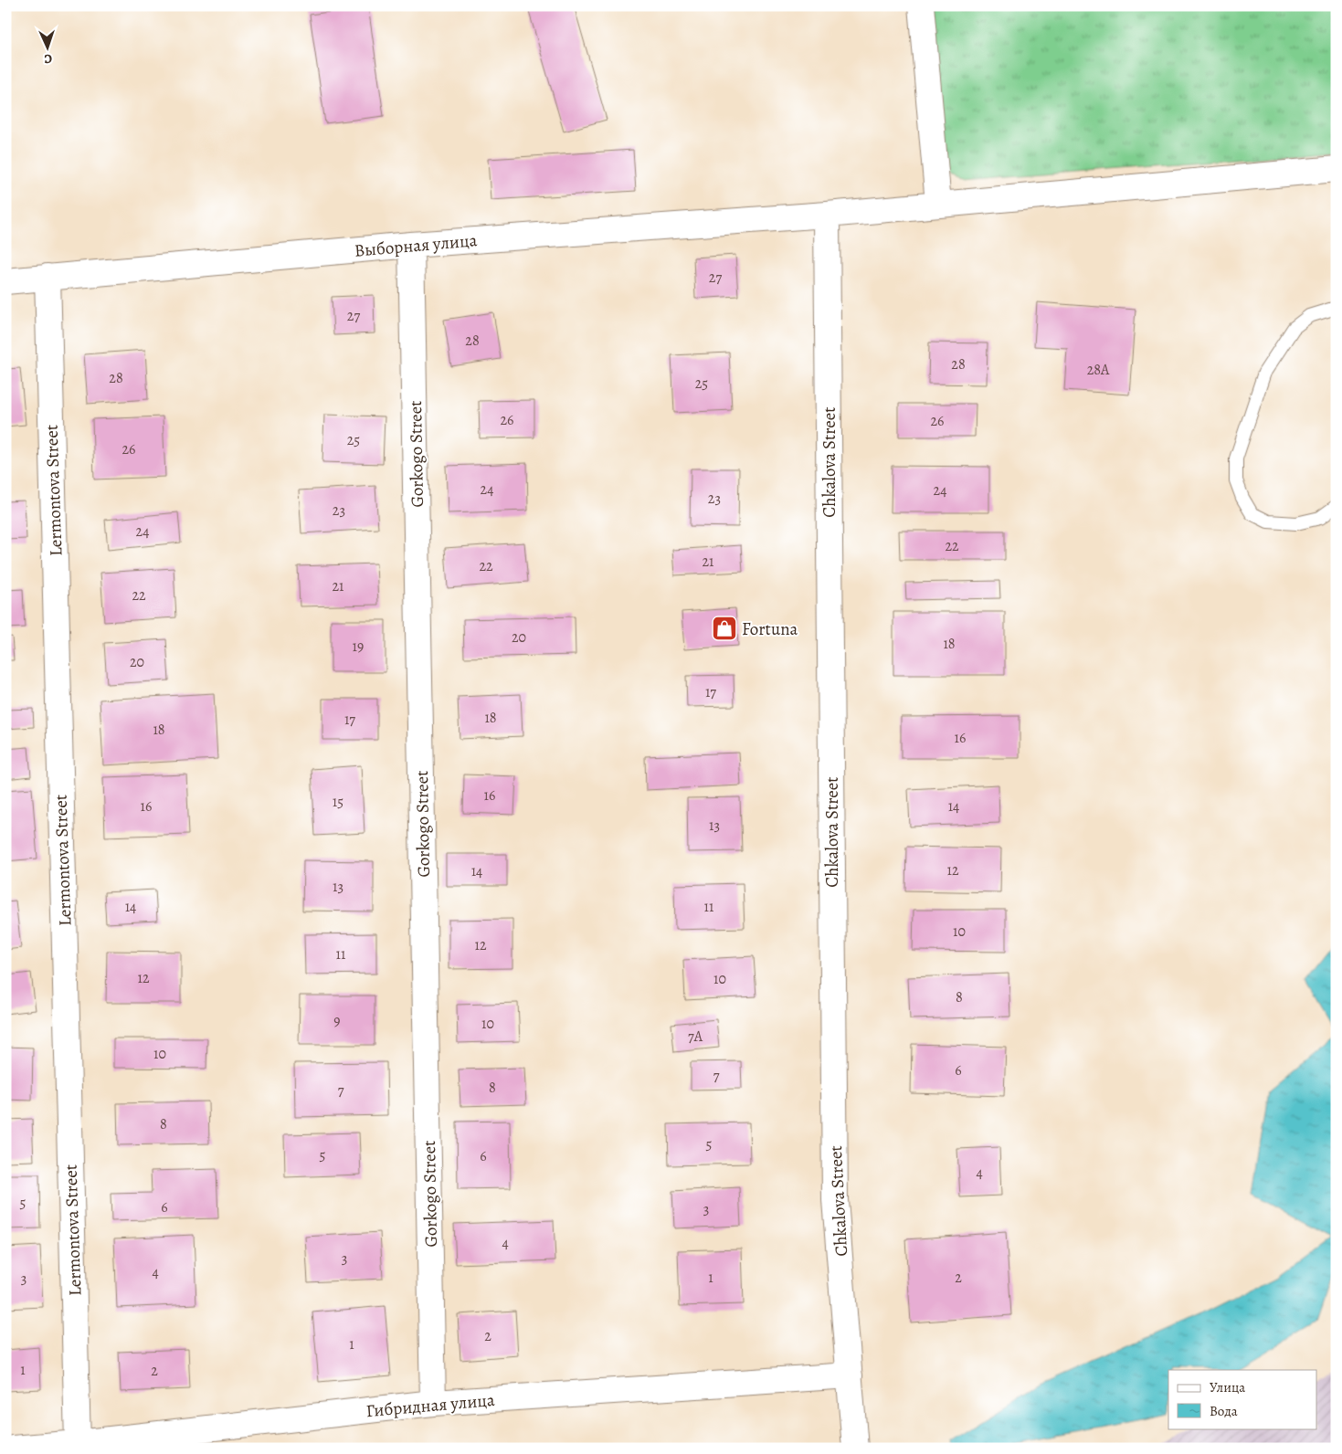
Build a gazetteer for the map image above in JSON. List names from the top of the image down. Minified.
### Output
{"streets":{"street":["Выборная улица","Gorkogo Street","Chkalova Street","Lermontova Street","Гибридная улица"]},"crossings":[["Выборная улица","Gorkogo Street"],["Выборная улица","Chkalova Street"],["Выборная улица","Lermontova Street"],["Gorkogo Street","Гибридная улица"],["Chkalova Street","Гибридная улица"],["Lermontova Street","Гибридная улица"]],"places":{"shop":["Fortuna"]},"house_numbers":["27","27","28","28","28А","28","25","26","26","25","26","24","24","23","23","24","22","21","22","21","22","20","18","19","20","17","18","17","18","16","16","15","16","14","13","12","14","13","14","11","10","12","11","12","10","8","9","10","7А","10","6","7","8","7","8","5","5","6","4","5","6","3","4","3","4","1","2","3","2","1","1","2"],"legend":["Улица","Вода"],"north":"bottom"}
